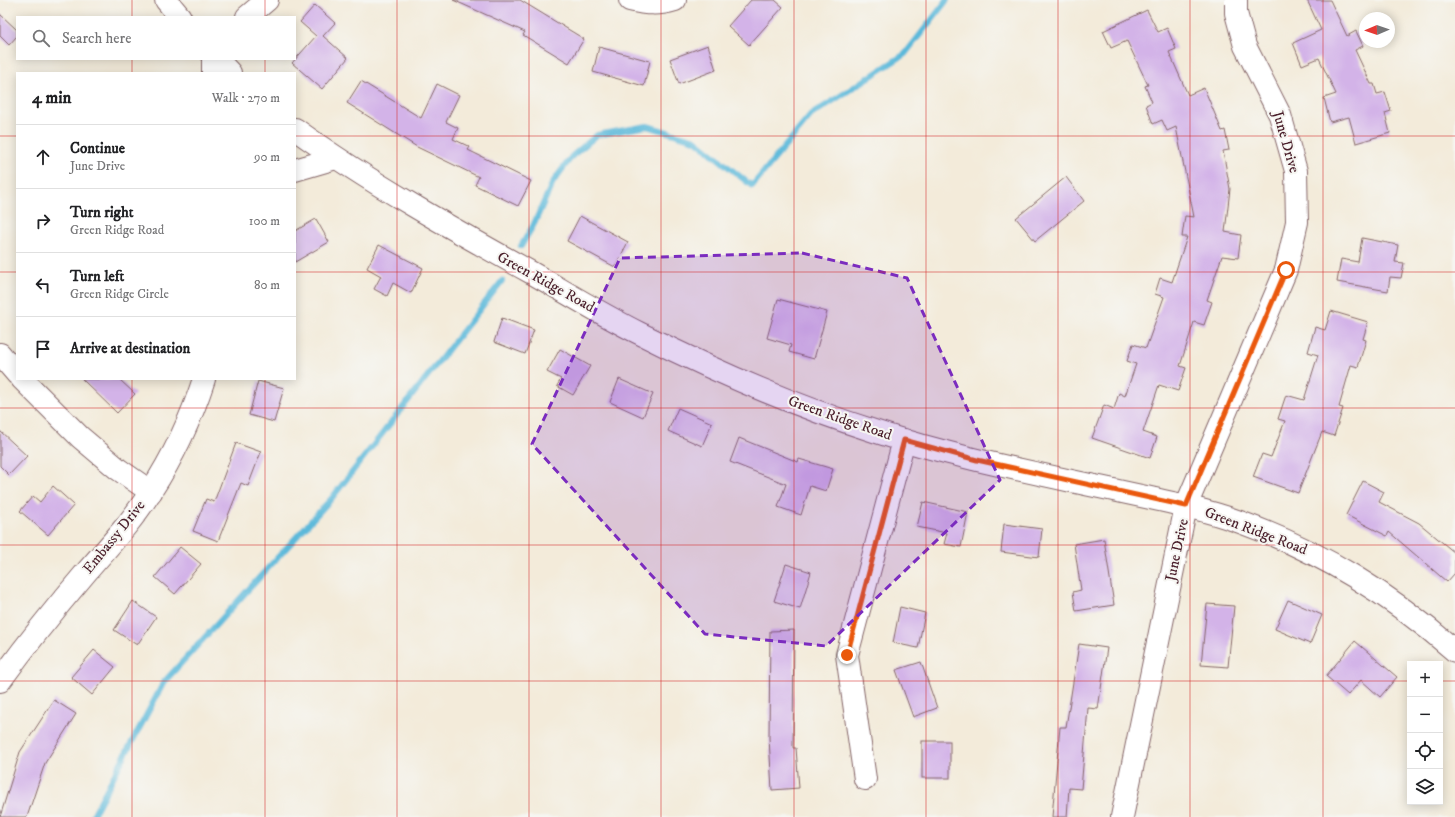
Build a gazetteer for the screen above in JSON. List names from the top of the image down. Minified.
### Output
{"streets":{"street":["June Drive","Green Ridge Road","Embassy Drive"]},"crossings":[["June Drive","Green Ridge Road"]],"north":"left","page":{"search":"Search here","heading":["4 min","Walk · 270 m"],"list":[["Continue","June Drive","90 m"],["Turn right","Green Ridge Road","100 m"],["Turn left","Green Ridge Circle","80 m"],"Arrive at destination"],"map_buttons":["+","−"]}}
